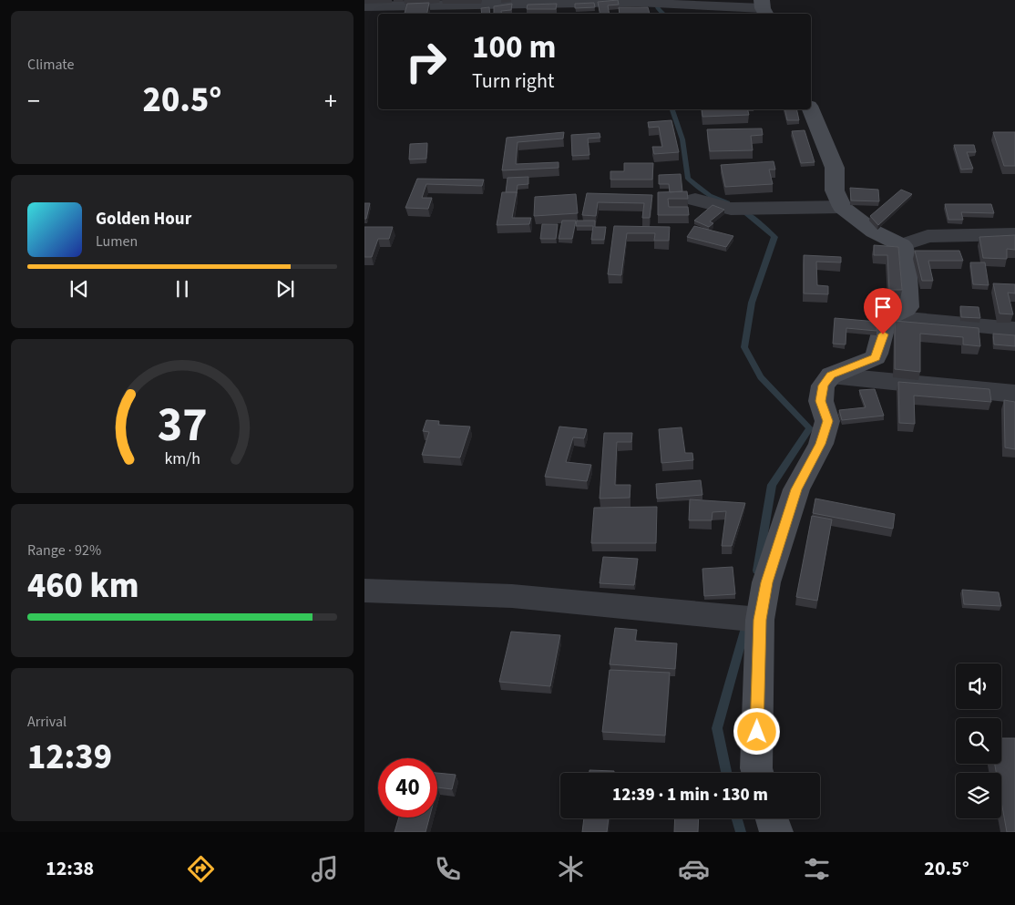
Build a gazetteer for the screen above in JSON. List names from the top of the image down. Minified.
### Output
{"page":{"tile":["Climate",["Range · 92%","460 km"],["Arrival","12:39"]],"turn":["100 m","Turn right"],"heat":["−","20.5°","+"],"song":["Golden Hour","Lumen"],"limit":"40","trip":"12:39 · 1 min · 130 m","tabs":["12:38","20.5°"],"gauge":["37","km/h"]}}
